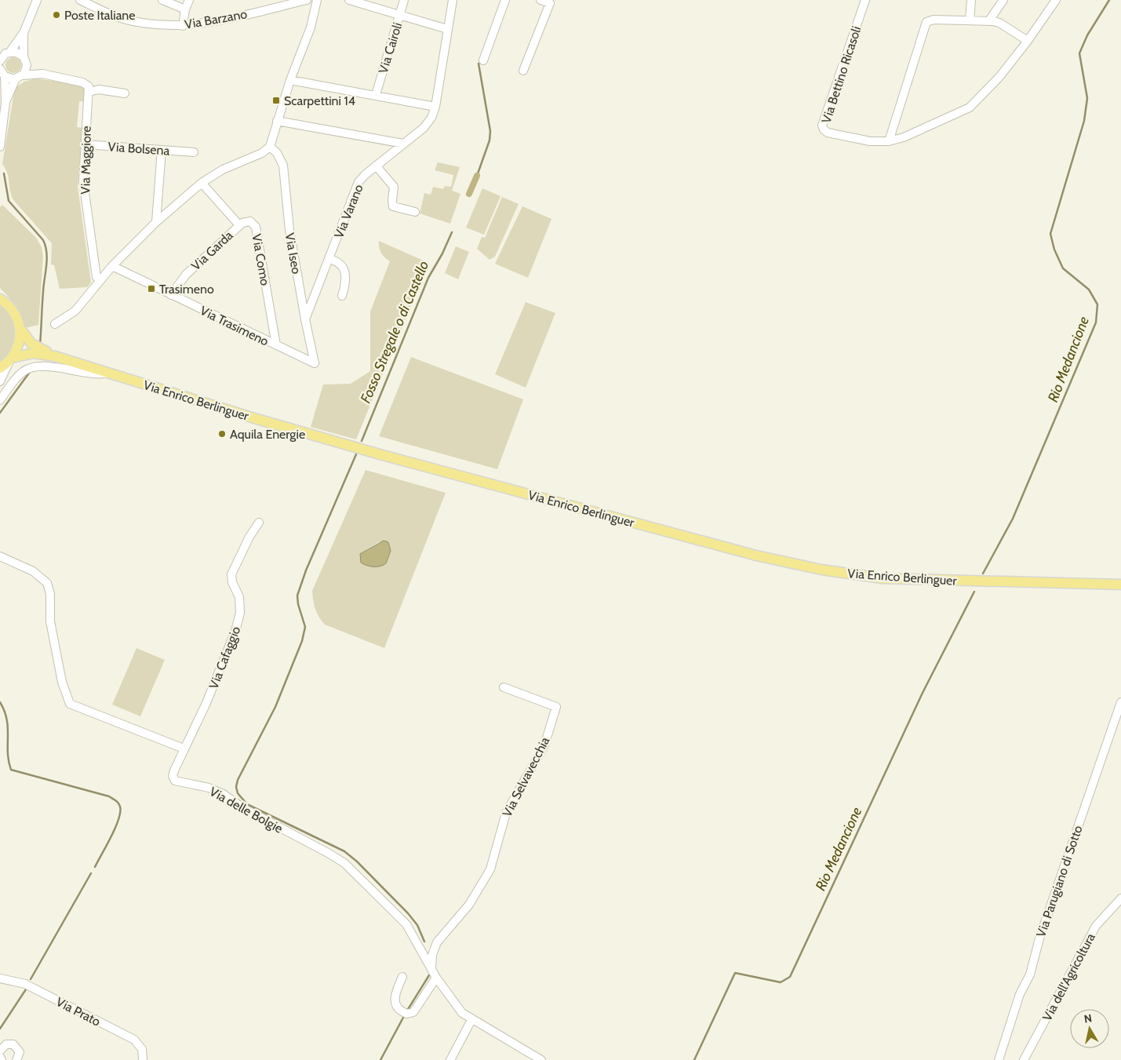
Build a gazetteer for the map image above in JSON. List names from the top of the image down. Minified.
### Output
{"streets":{"main road":["Via Enrico Berlinguer"],"street":["Via Barzano","Via Cairoli","Via Bettino Ricasoli","Via Bolsena","Via Maggiore","Via Varano","Via Garda","Via Iseo","Via Como","Via Trasimeno","Via Cafaggio","Via Selvavecchia","Via delle Bolgie","Via Parugiano di Sotto","Via dell'Agricoltura","Via Prato"]},"crossings":[["Via Bolsena","Via Maggiore"],["Via Varano","Via Iseo"],["Via Garda","Via Como"],["Via Garda","Via Trasimeno"],["Via Iseo","Via Trasimeno"],["Via Como","Via Trasimeno"],["Via Cafaggio","Via delle Bolgie"],["Via Selvavecchia","Via delle Bolgie"]],"water":["Fosso Stregale o di Castello","Rio Medancione"],"places":{"other":["Poste Italiane","Aquila Energie"],"transit":["Scarpettini 14","Trasimeno"]},"north":"top"}
